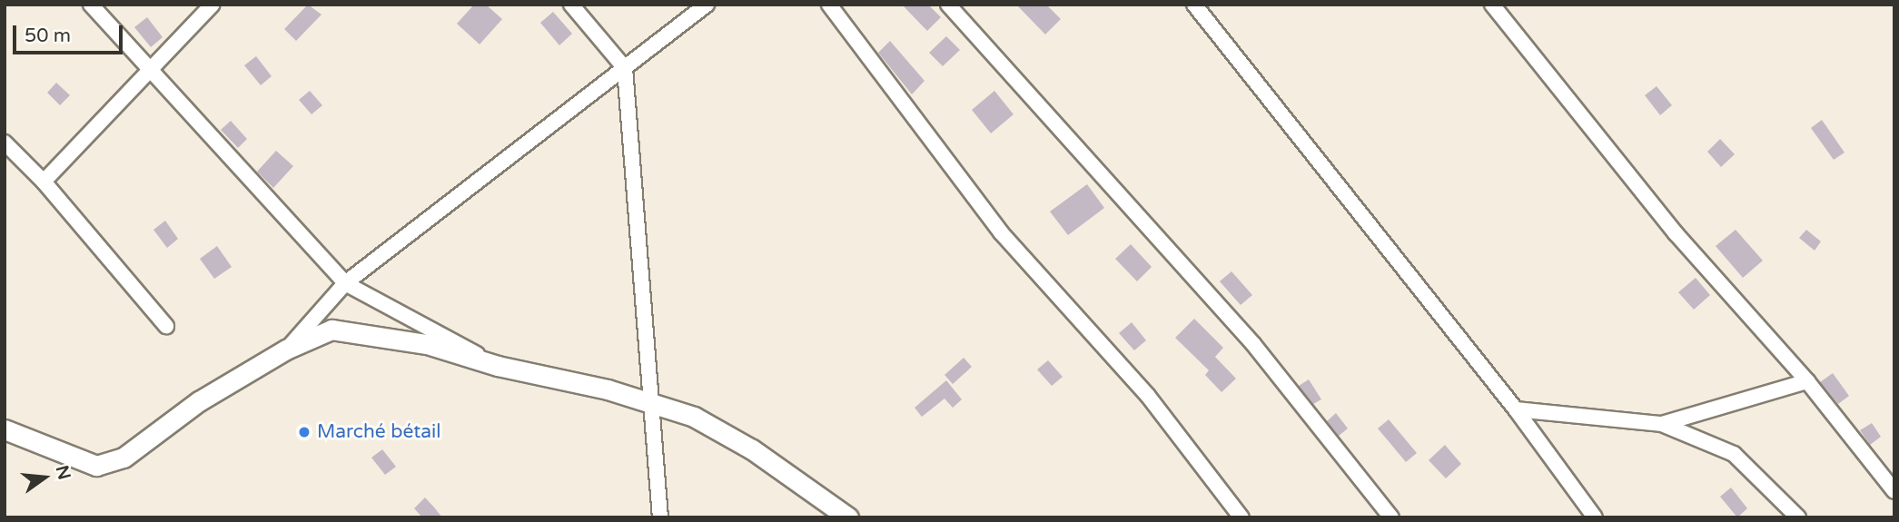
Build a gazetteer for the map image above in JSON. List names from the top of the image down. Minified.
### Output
{"places":["Marché bétail"],"scale_bar":"50 m","north":"right"}
